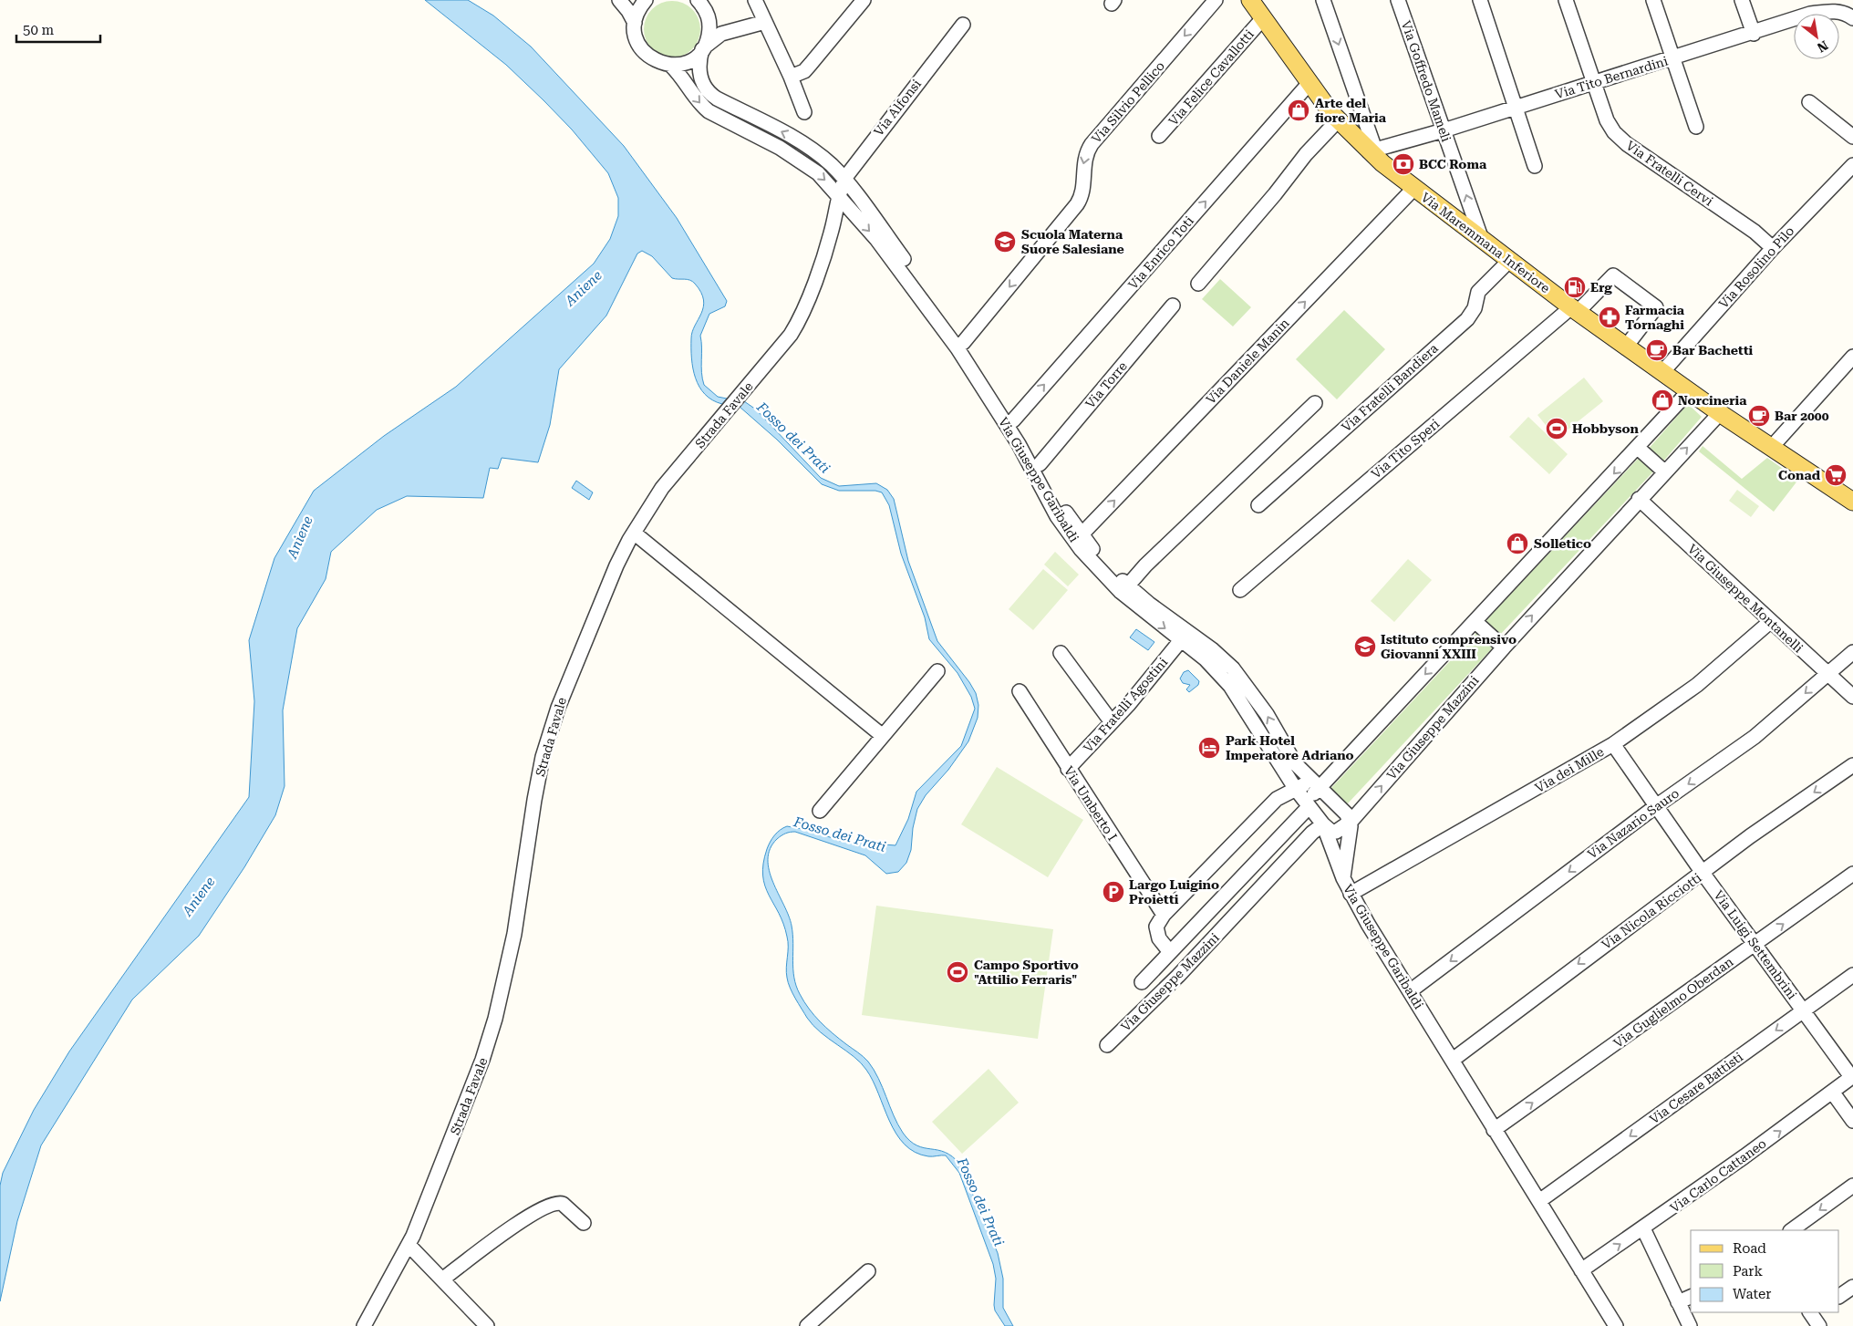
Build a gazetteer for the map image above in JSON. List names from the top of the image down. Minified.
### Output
{"streets":{"main road":["Via Maremmana Inferiore"],"street":["Via Felice Cavallotti","Via Tito Bernardini","Via Goffredo Mameli","Via Silvio Pellico","Via Alfonsi","Via Fratelli Cervi","Via Enrico Toti","Via Rosolino Pilo","Via Daniele Manin","Via Torre","Via Fratelli Bandiera","Strada Favale","Via Tito Speri","Via Giuseppe Garibaldi","Via Giuseppe Montanelli","Via Fratelli Agostini","Via Giuseppe Mazzini","Via dei Mille","Via Umberto I","Via Nazario Sauro","Via Nicola Ricciotti","Via Luigi Settembrini","Via Guglielmo Oberdan","Via Cesare Battisti","Via Carlo Cattaneo"]},"crossings":[["Via Felice Cavallotti","Via Maremmana Inferiore"],["Via Tito Bernardini","Via Goffredo Mameli"],["Via Tito Bernardini","Via Fratelli Cervi"],["Via Tito Bernardini","Via Maremmana Inferiore"],["Via Goffredo Mameli","Via Maremmana Inferiore"],["Via Silvio Pellico","Via Giuseppe Garibaldi"],["Via Alfonsi","Strada Favale"],["Via Alfonsi","Via Giuseppe Garibaldi"],["Via Fratelli Cervi","Via Rosolino Pilo"],["Via Maremmana Inferiore","Via Enrico Toti"],["Via Maremmana Inferiore","Via Rosolino Pilo"],["Via Maremmana Inferiore","Via Daniele Manin"],["Via Maremmana Inferiore","Via Fratelli Bandiera"],["Via Maremmana Inferiore","Via Tito Speri"],["Via Maremmana Inferiore","Via Giuseppe Mazzini"],["Via Enrico Toti","Via Giuseppe Garibaldi"],["Via Daniele Manin","Via Giuseppe Garibaldi"],["Via Torre","Via Giuseppe Garibaldi"],["Strada Favale","Via Giuseppe Garibaldi"],["Via Giuseppe Garibaldi","Via Fratelli Agostini"],["Via Giuseppe Garibaldi","Via Giuseppe Mazzini"],["Via Giuseppe Garibaldi","Via dei Mille"],["Via Giuseppe Garibaldi","Via Nazario Sauro"],["Via Giuseppe Garibaldi","Via Nicola Ricciotti"],["Via Giuseppe Garibaldi","Via Guglielmo Oberdan"],["Via Giuseppe Garibaldi","Via Cesare Battisti"],["Via Giuseppe Garibaldi","Via Carlo Cattaneo"],["Via Giuseppe Montanelli","Via Giuseppe Mazzini"],["Via Giuseppe Montanelli","Via dei Mille"],["Via Giuseppe Montanelli","Via Nazario Sauro"],["Via Fratelli Agostini","Via Umberto I"],["Via dei Mille","Via Luigi Settembrini"],["Via Nazario Sauro","Via Luigi Settembrini"],["Via Nicola Ricciotti","Via Luigi Settembrini"],["Via Luigi Settembrini","Via Guglielmo Oberdan"],["Via Luigi Settembrini","Via Cesare Battisti"],["Via Luigi Settembrini","Via Carlo Cattaneo"]],"one_way":["Via Silvio Pellico","Via Nazario Sauro","Via Nicola Ricciotti","Via Guglielmo Oberdan","Via Cesare Battisti","Via Carlo Cattaneo"],"water":["Aniene","Fosso dei Prati"],"places":{"shop":["Arte del fiore Maria","Norcineria","Solletico"],"bank":["BCC Roma"],"school or university":["Scuola Materna Suore Salesiane","Istituto comprensivo Giovanni XXIII"],"fuel station":["Erg"],"pharmacy":["Farmacia Tornaghi"],"cafe":["Bar Bachetti","Bar 2000"],"sports":["Hobbyson","Campo Sportivo \"Attilio Ferraris\""],"supermarket":["Conad"],"hotel":["Park Hotel Imperatore Adriano"],"parking":["Largo Luigino Proietti"]},"legend":["Road","Park","Water"],"scale_bar":"50 m","north":"bottom right"}
